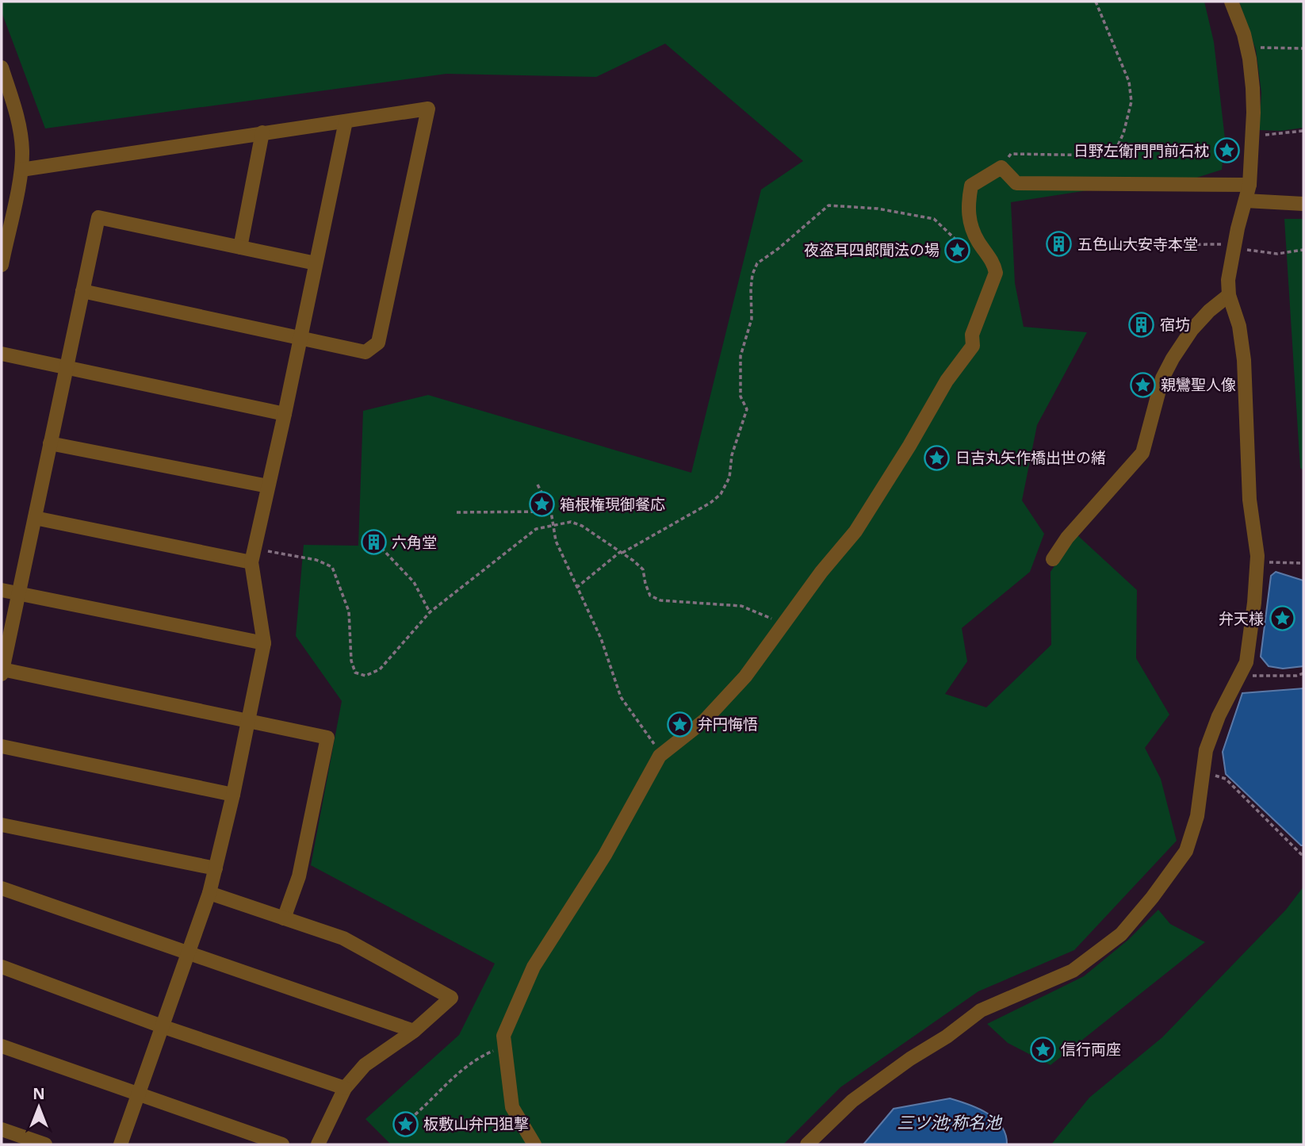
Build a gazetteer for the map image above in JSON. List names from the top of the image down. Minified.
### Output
{"water":["三ツ池;称名池"],"places":{"place":["日野左衛門門前石枕","夜盗耳四郎聞法の場","親鸞聖人像","日吉丸矢作橋出世の緒","箱根権現御餐応","弁天様","弁円悔悟","信行両座","板敷山弁円狙撃"],"building":["五色山大安寺本堂","宿坊","六角堂"]},"north":"top"}
